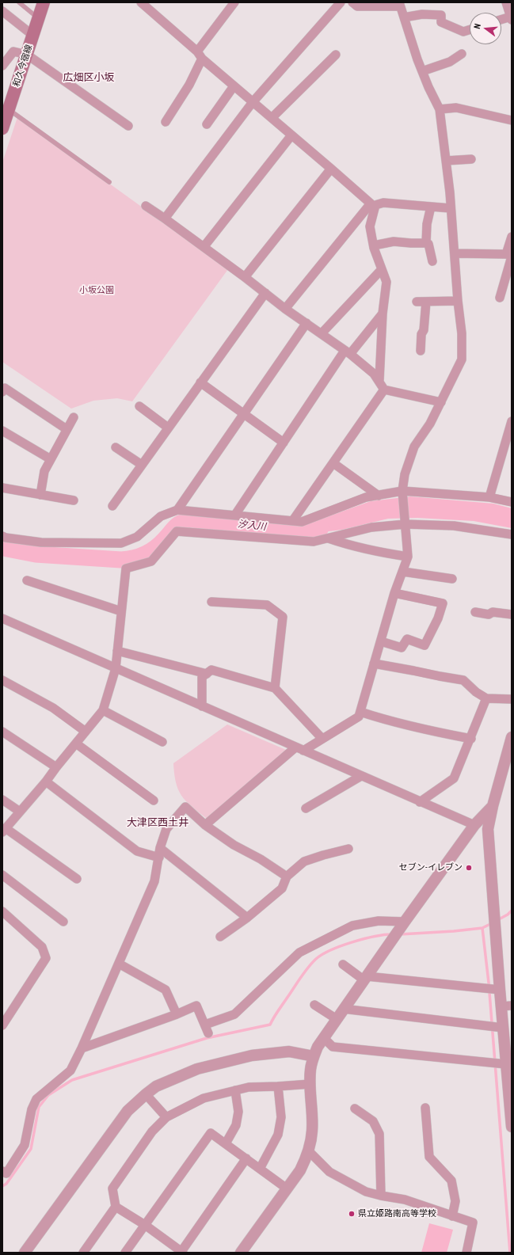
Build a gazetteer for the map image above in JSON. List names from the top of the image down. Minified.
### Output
{"streets":{"main road":["和久今宿線"]},"districts":["広畑区小坂","大津区西土井"],"water":["汐入川"],"parks":["小坂公園"],"places":["セブン-イレブン","県立姫路南高等学校"],"north":"left"}
